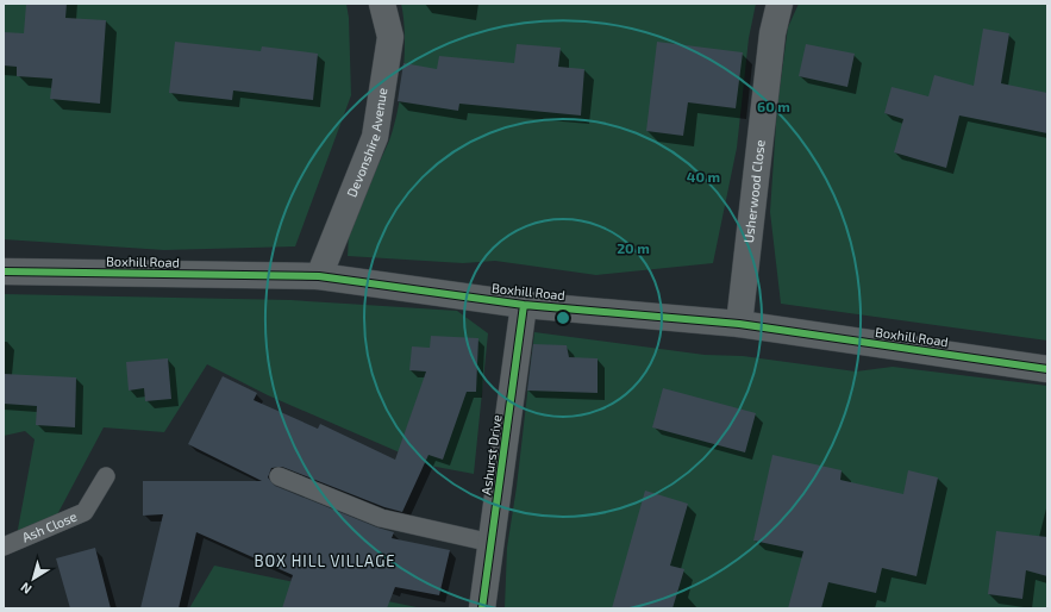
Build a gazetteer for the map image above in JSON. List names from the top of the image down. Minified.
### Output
{"streets":{"street":["Devonshire Avenue","Usherwood Close","Boxhill Road","Ashurst Drive"],"lane":["Ash Close"]},"crossings":[["Devonshire Avenue","Boxhill Road"],["Usherwood Close","Boxhill Road"],["Boxhill Road","Ashurst Drive"]],"districts":["BOX HILL VILLAGE"],"north":"bottom left","rings":["60 m","40 m","20 m"]}
